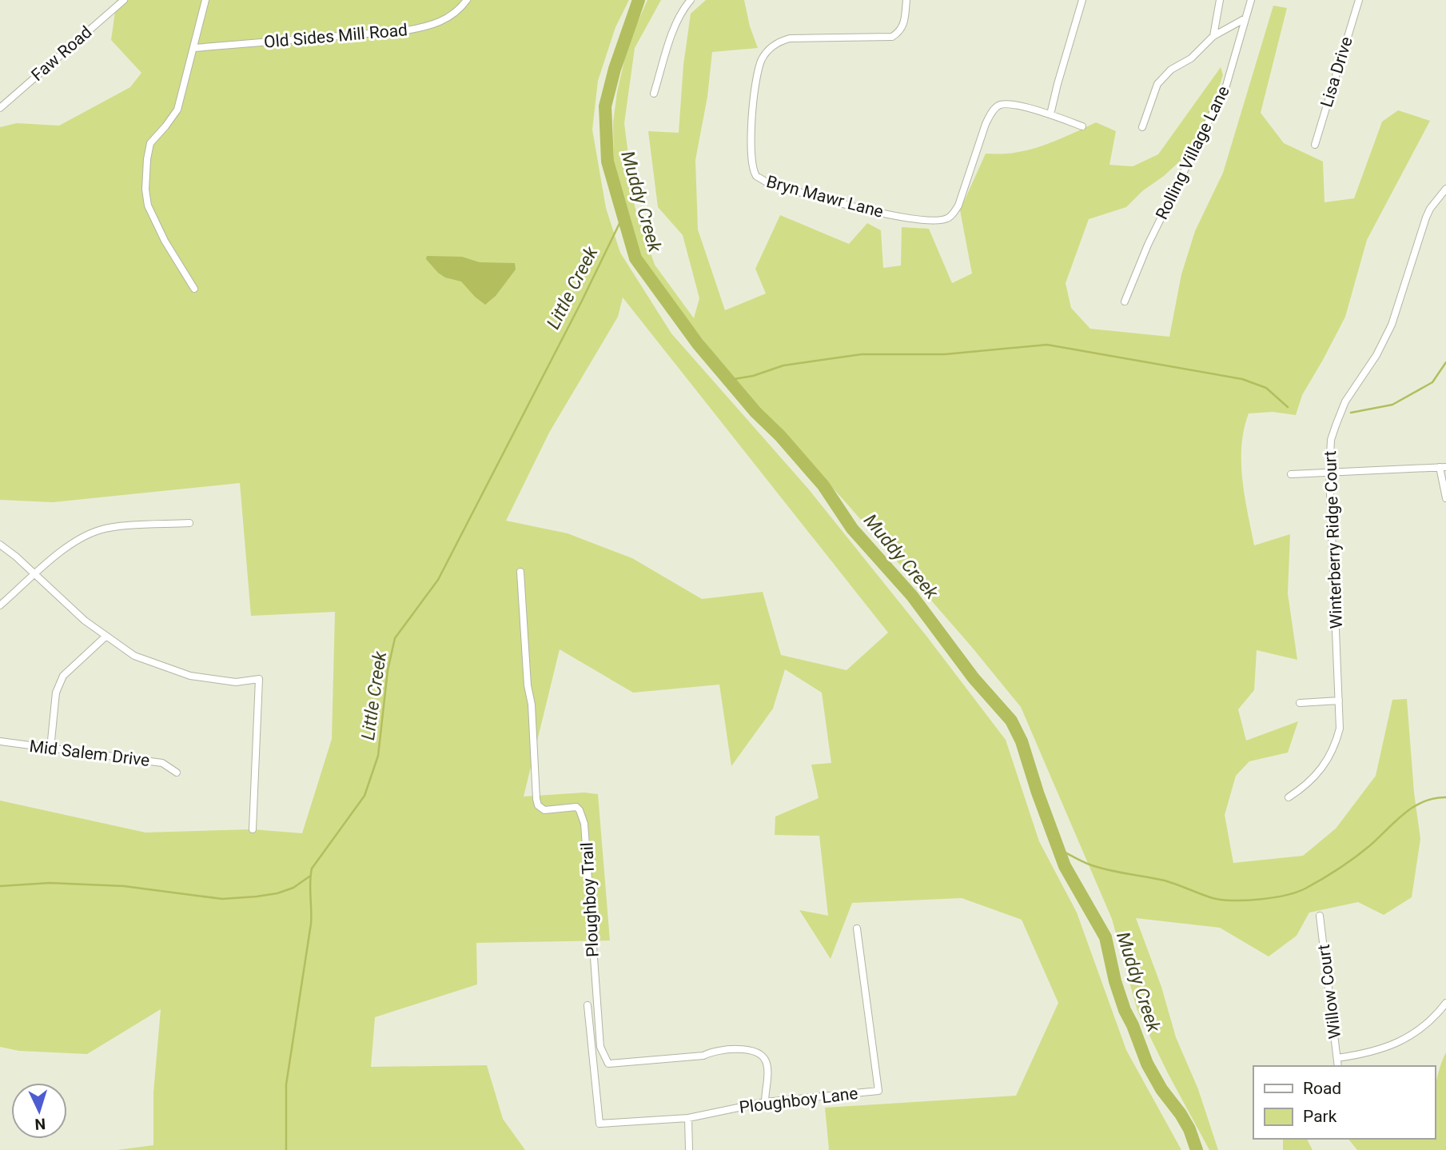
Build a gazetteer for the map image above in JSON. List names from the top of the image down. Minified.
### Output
{"streets":{"street":["Old Sides Mill Road","Faw Road","Lisa Drive","Rolling Village Lane","Bryn Mawr Lane","Winterberry Ridge Court","Mid Salem Drive","Ploughboy Trail","Willow Court","Ploughboy Lane"]},"crossings":[["Ploughboy Trail","Ploughboy Lane"]],"water":["Muddy Creek","Little Creek"],"legend":["Road","Park"],"north":"bottom"}
